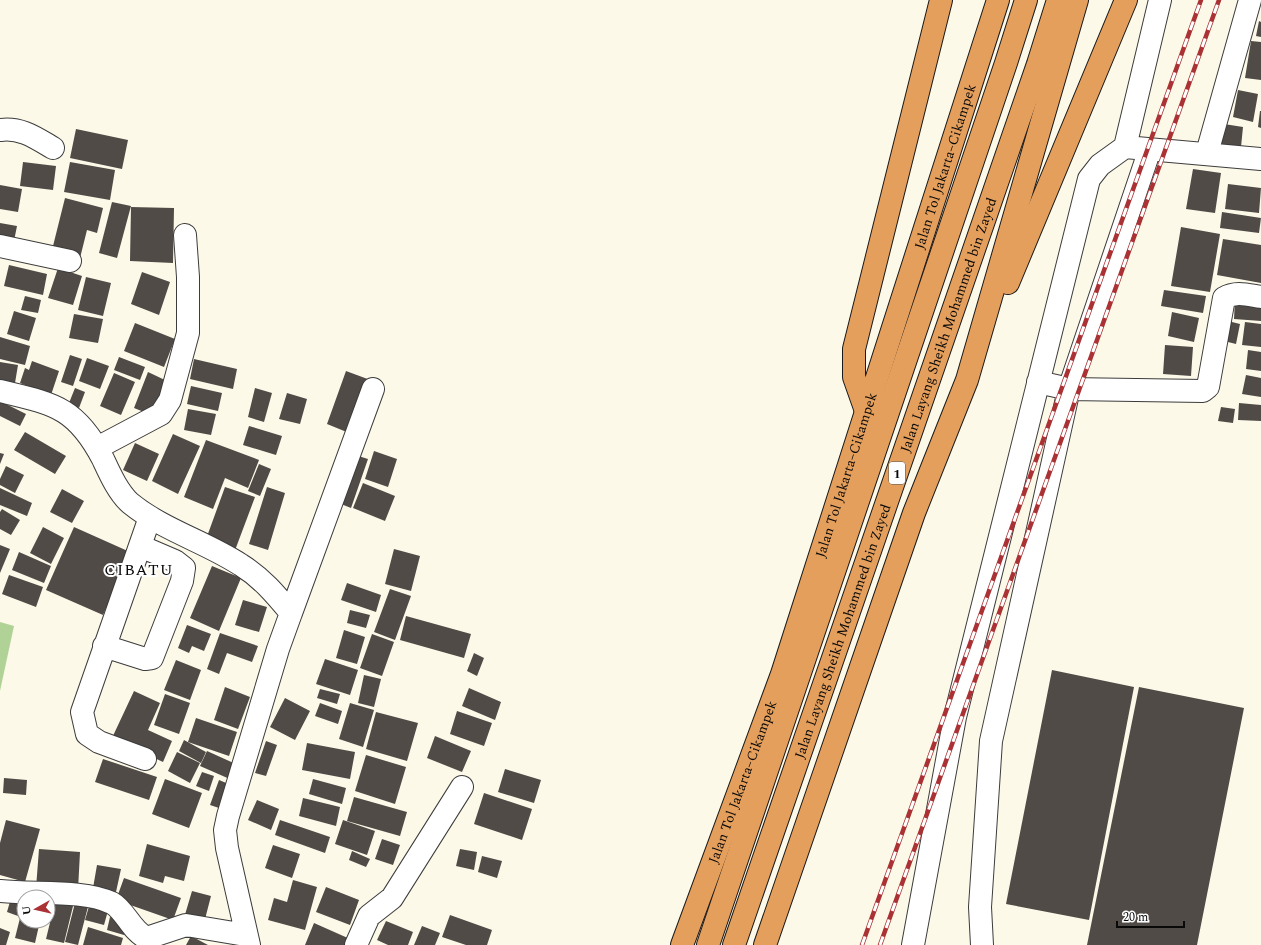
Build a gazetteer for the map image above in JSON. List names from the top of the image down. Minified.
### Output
{"streets":{"highway":["Jalan Tol Jakarta–Cikampek","Jalan Layang Sheikh Mohammed bin Zayed","1"]},"districts":["CIBATU"],"scale_bar":"20 m","north":"left"}
